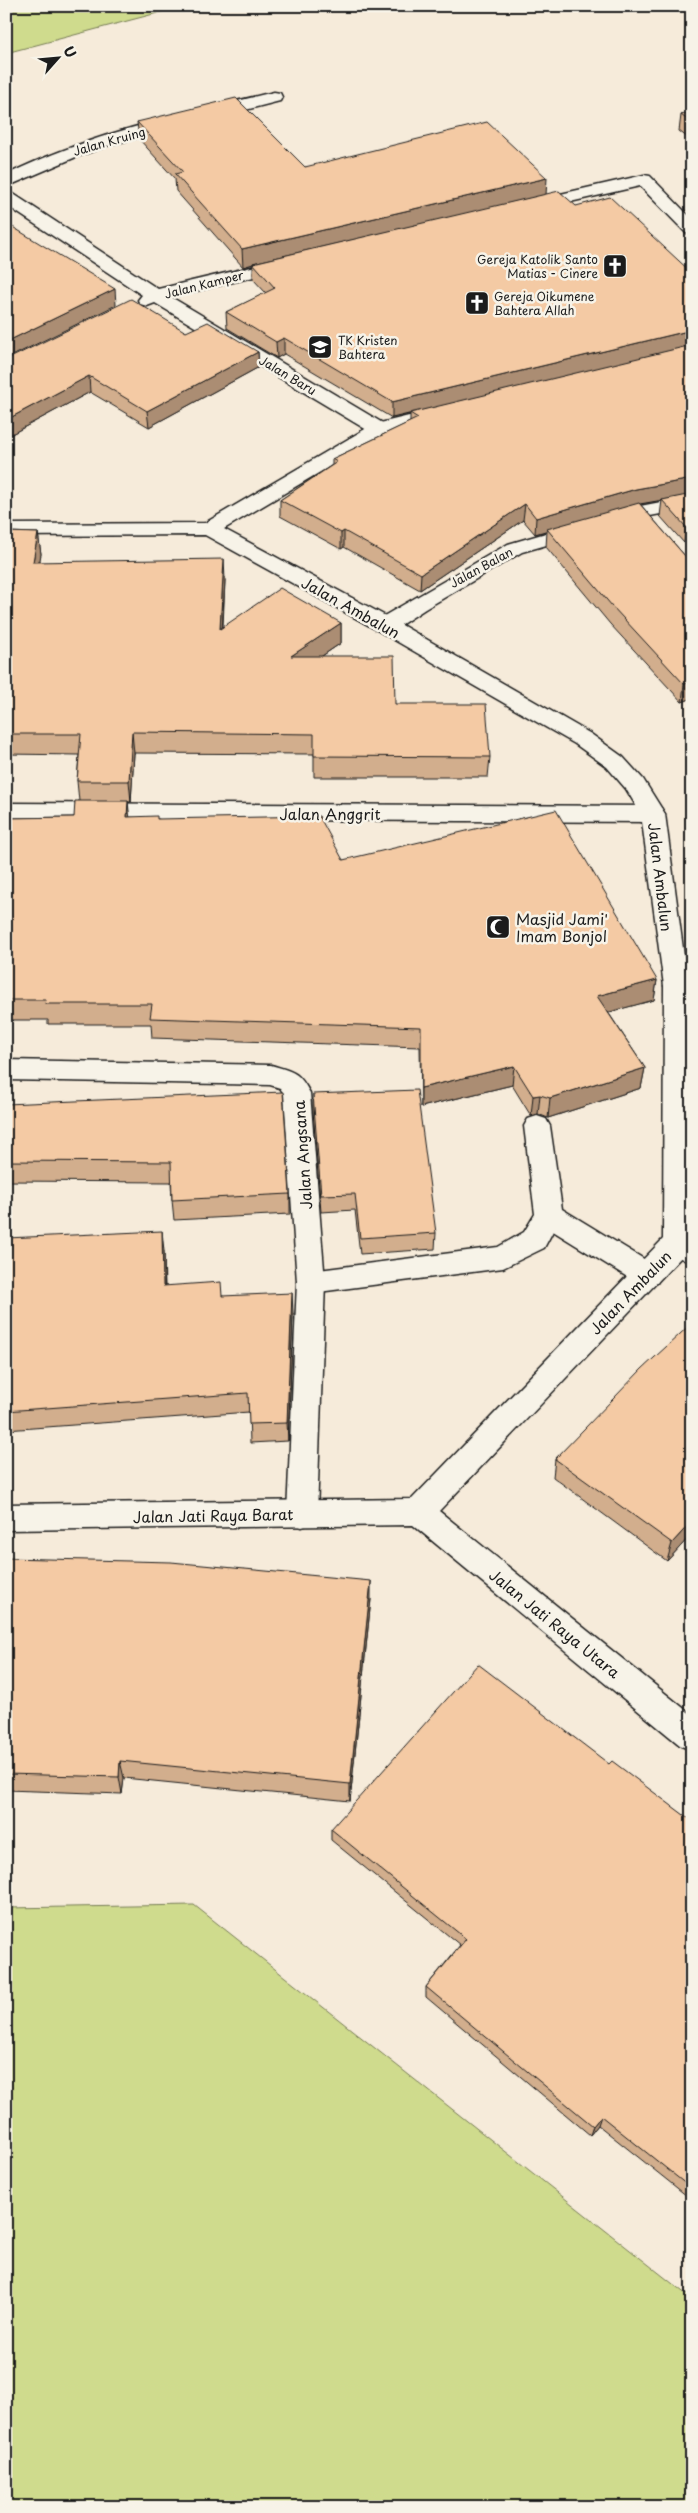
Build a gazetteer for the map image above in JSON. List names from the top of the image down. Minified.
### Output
{"streets":{"street":["Jalan Kruing","Jalan Kamper","Jalan Baru","Jalan Balan","Jalan Ambalun","Jalan Anggrit","Jalan Angsana","Jalan Jati Raya Barat","Jalan Jati Raya Utara"]},"crossings":[["Jalan Kamper","Jalan Baru"],["Jalan Balan","Jalan Ambalun"],["Jalan Ambalun","Jalan Anggrit"],["Jalan Ambalun","Jalan Jati Raya Barat"],["Jalan Ambalun","Jalan Jati Raya Utara"],["Jalan Angsana","Jalan Jati Raya Barat"],["Jalan Jati Raya Barat","Jalan Jati Raya Utara"]],"places":{"church":["Gereja Katolik Santo Matias - Cinere","Gereja Oikumene Bahtera Allah"],"school or university":["TK Kristen Bahtera"],"mosque":["Masjid Jami' Imam Bonjol"]},"north":"top right"}
